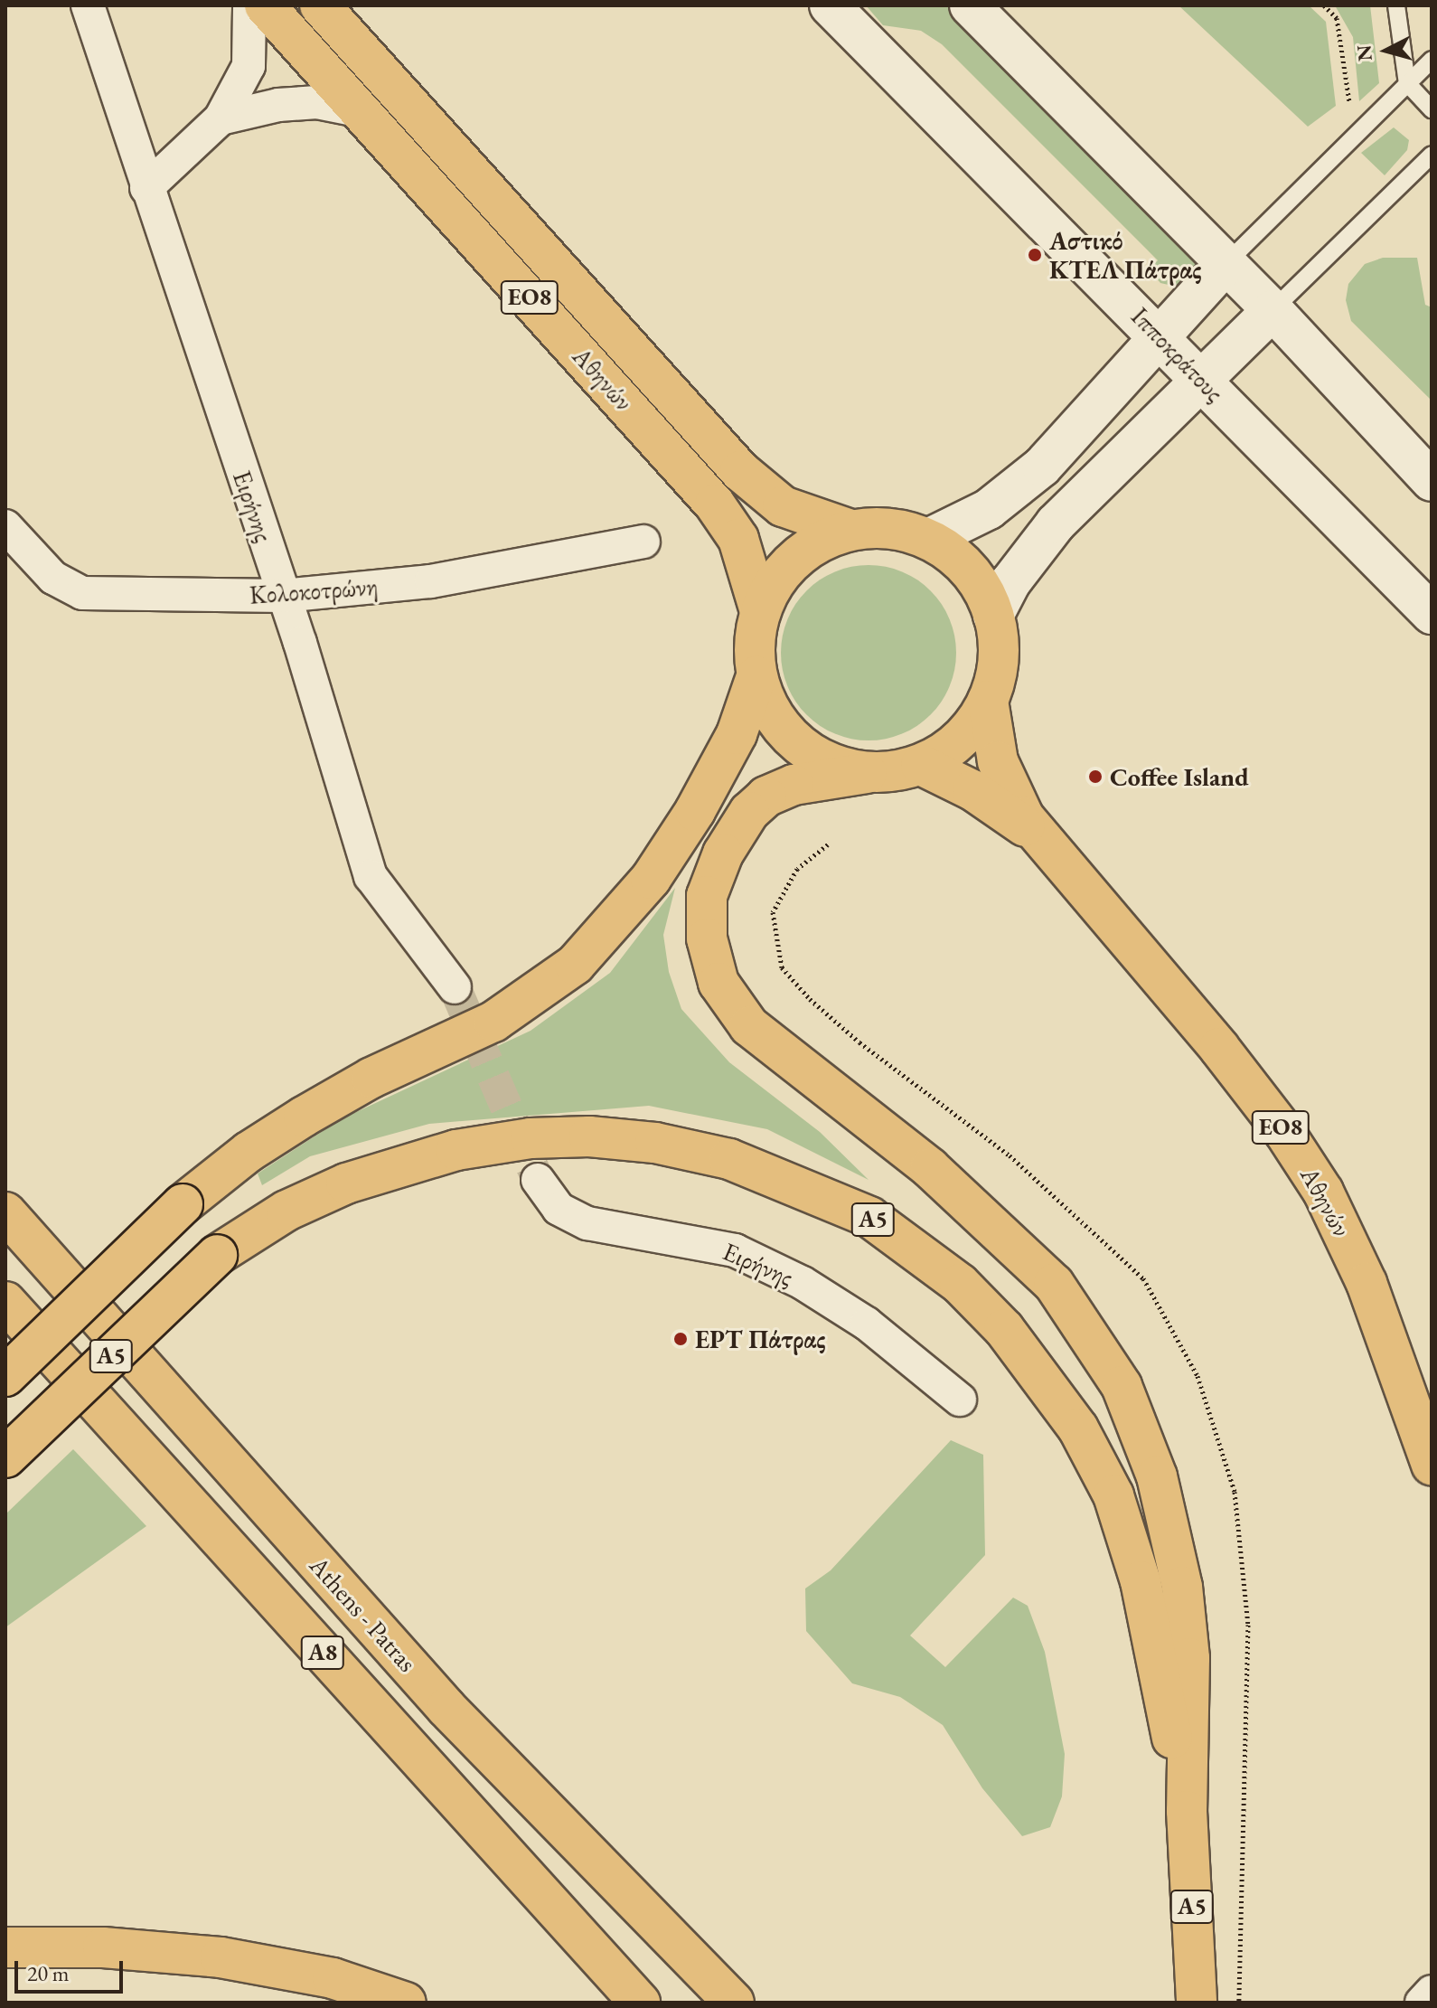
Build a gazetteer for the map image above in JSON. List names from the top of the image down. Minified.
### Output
{"streets":{"main road":["ΕΟ8","Αθηνών","Α5","Athens - Patras","Α8"],"street":["Ιπποκράτους","Ειρήνης","Κολοκοτρώνη"]},"crossings":[["Ειρήνης","Κολοκοτρώνη"]],"places":["Αστικό ΚΤΕΛ Πάτρας","Coffee Island","ΕΡΤ Πάτρας"],"scale_bar":"20 m","north":"left"}
